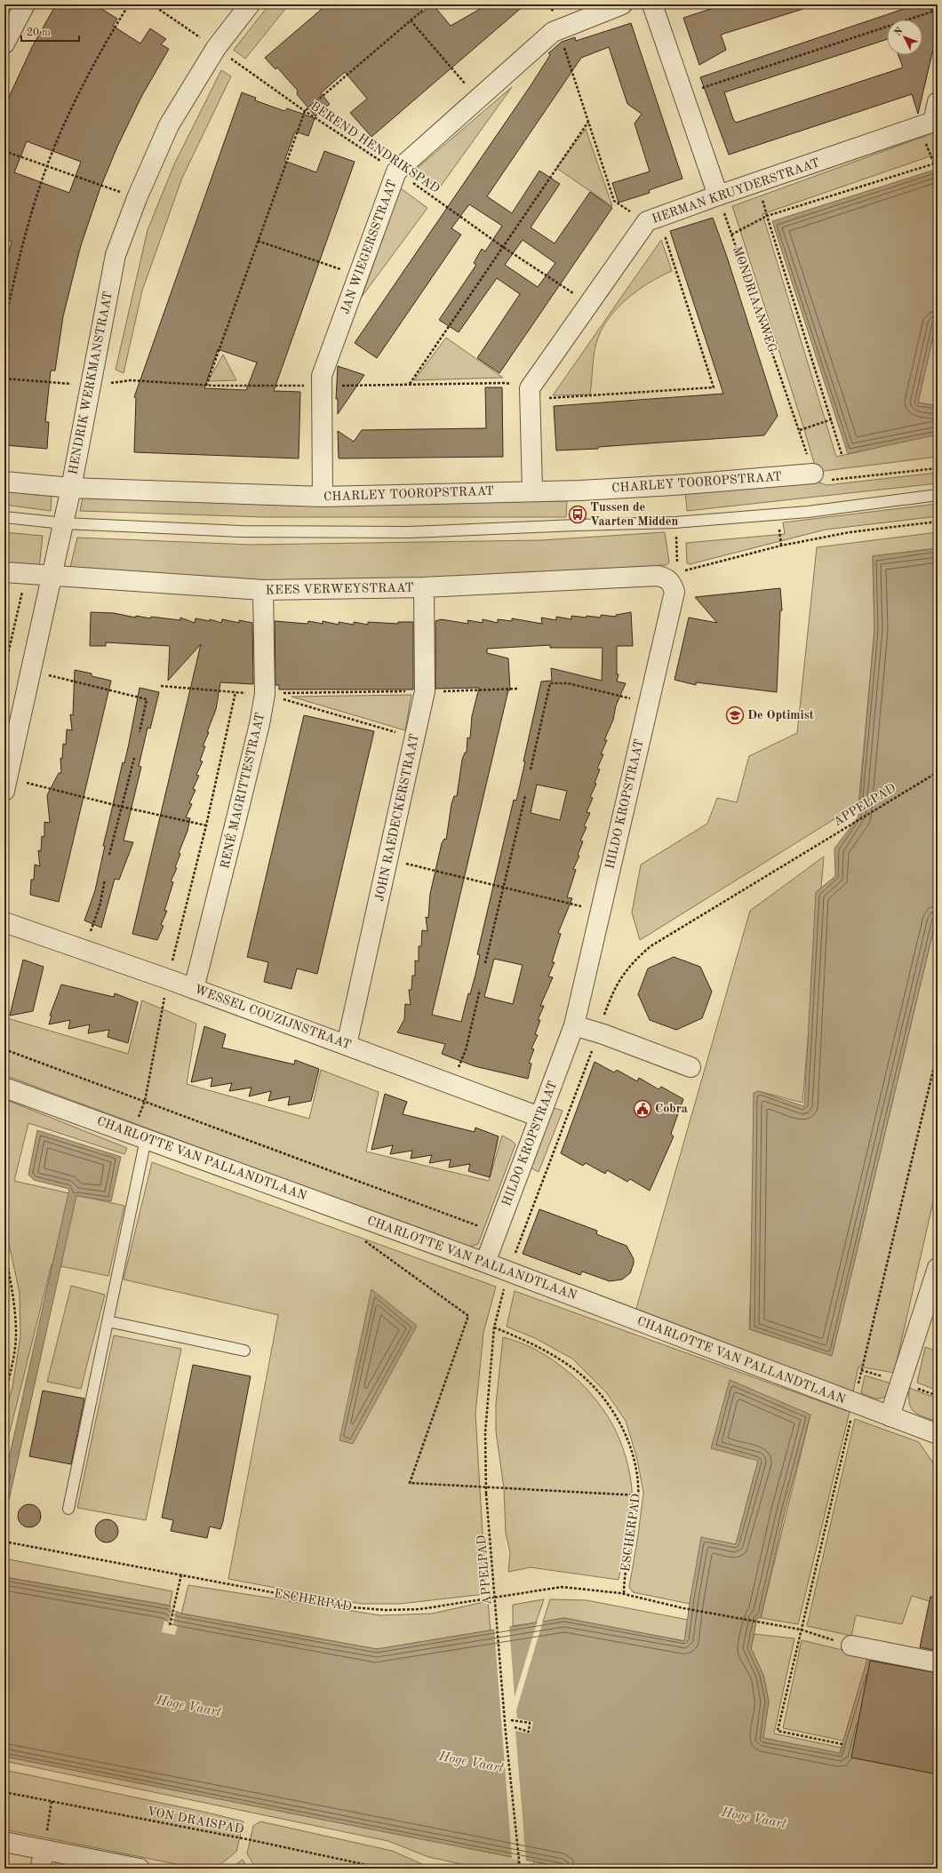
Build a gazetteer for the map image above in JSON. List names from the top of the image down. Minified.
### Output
{"streets":{"street":["HERMAN KRUYDERSTRAAT","JAN WIEGERSSTRAAT","HENDRIK WERKMANSTRAAT","CHARLEY TOOROPSTRAAT","KEES VERWEYSTRAAT","RENÉ MAGRITTESTRAAT","HILDO KROPSTRAAT","JOHN RAEDECKERSTRAAT","WESSEL COUZIJNSTRAAT","CHARLOTTE VAN PALLANDTLAAN"],"path":["BEREND HENDRIKSPAD","MONDRIAANWEG","APPELPAD","ESCHERPAD","VON DRAISPAD"]},"crossings":[["BEREND HENDRIKSPAD","HERMAN KRUYDERSTRAAT"],["BEREND HENDRIKSPAD","JAN WIEGERSSTRAAT"],["BEREND HENDRIKSPAD","HENDRIK WERKMANSTRAAT"],["HERMAN KRUYDERSTRAAT","MONDRIAANWEG"],["JAN WIEGERSSTRAAT","CHARLEY TOOROPSTRAAT"],["MONDRIAANWEG","CHARLEY TOOROPSTRAAT"],["HENDRIK WERKMANSTRAAT","CHARLEY TOOROPSTRAAT"],["HENDRIK WERKMANSTRAAT","KEES VERWEYSTRAAT"],["KEES VERWEYSTRAAT","RENÉ MAGRITTESTRAAT"],["KEES VERWEYSTRAAT","HILDO KROPSTRAAT"],["KEES VERWEYSTRAAT","JOHN RAEDECKERSTRAAT"],["RENÉ MAGRITTESTRAAT","WESSEL COUZIJNSTRAAT"],["HILDO KROPSTRAAT","WESSEL COUZIJNSTRAAT"],["HILDO KROPSTRAAT","CHARLOTTE VAN PALLANDTLAAN"],["APPELPAD","CHARLOTTE VAN PALLANDTLAAN"],["APPELPAD","ESCHERPAD"],["JOHN RAEDECKERSTRAAT","WESSEL COUZIJNSTRAAT"]],"water":["Hoge Vaart"],"places":{"bus stop":["Tussen de Vaarten Midden"],"school or university":["De Optimist"],"public building":["Cobra"]},"scale_bar":"20 m","north":"top left"}
